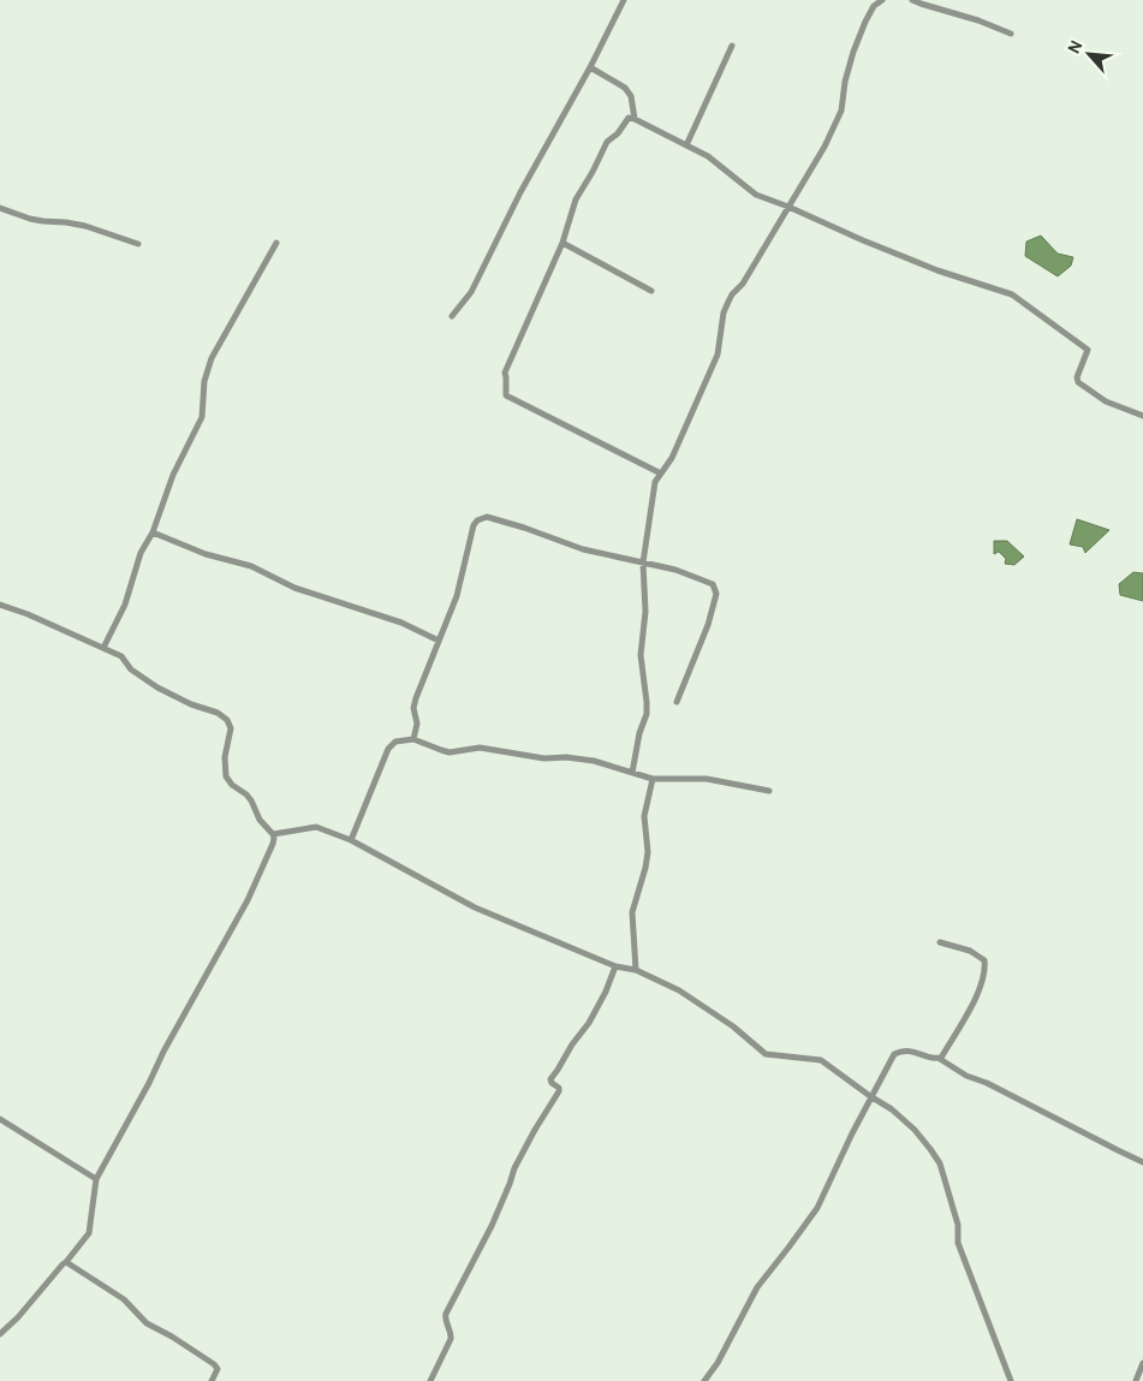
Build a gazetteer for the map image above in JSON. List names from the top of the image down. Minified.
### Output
{"north":"top left"}
